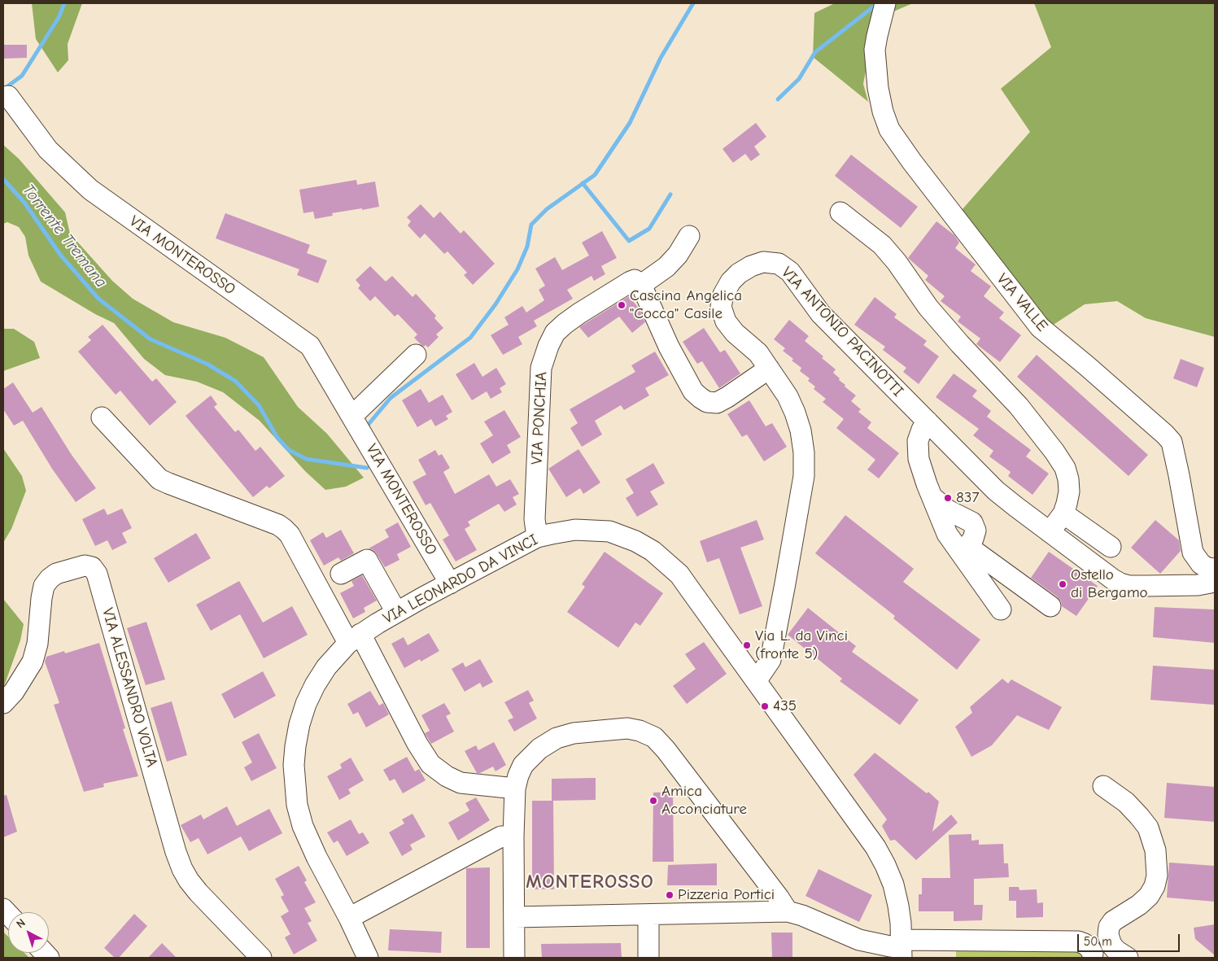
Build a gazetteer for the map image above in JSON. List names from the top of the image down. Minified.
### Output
{"streets":{"street":["VIA MONTEROSSO","VIA VALLE","VIA ANTONIO PACINOTTI","VIA PONCHIA","VIA LEONARDO DA VINCI","VIA ALESSANDRO VOLTA"]},"crossings":[["VIA MONTEROSSO","VIA LEONARDO DA VINCI"],["VIA ANTONIO PACINOTTI","VIA LEONARDO DA VINCI"],["VIA PONCHIA","VIA LEONARDO DA VINCI"]],"districts":["MONTEROSSO"],"water":["Torrente Tremana"],"places":["Cascina Angelica \"Cocca\" Casile","837","Ostello di Bergamo","Via L. da Vinci (fronte 5)","435","Amica Acconciature","Pizzeria Portici"],"scale_bar":"50 m","north":"top left"}
